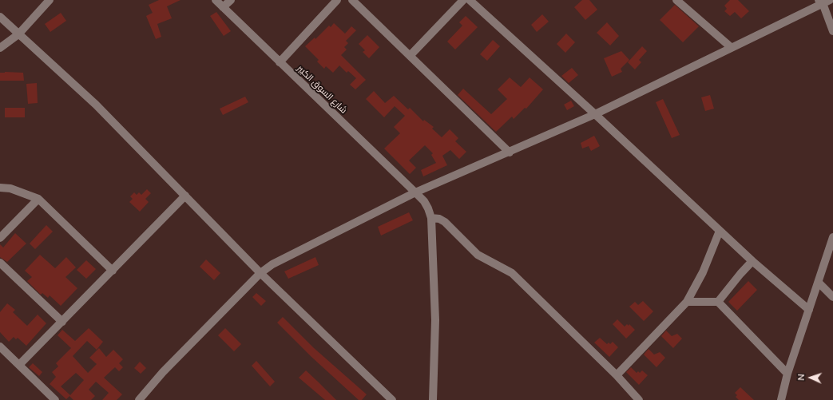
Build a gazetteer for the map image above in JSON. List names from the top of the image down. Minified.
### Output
{"streets":{"street":["شارع السوق الكبير"]},"north":"left"}
